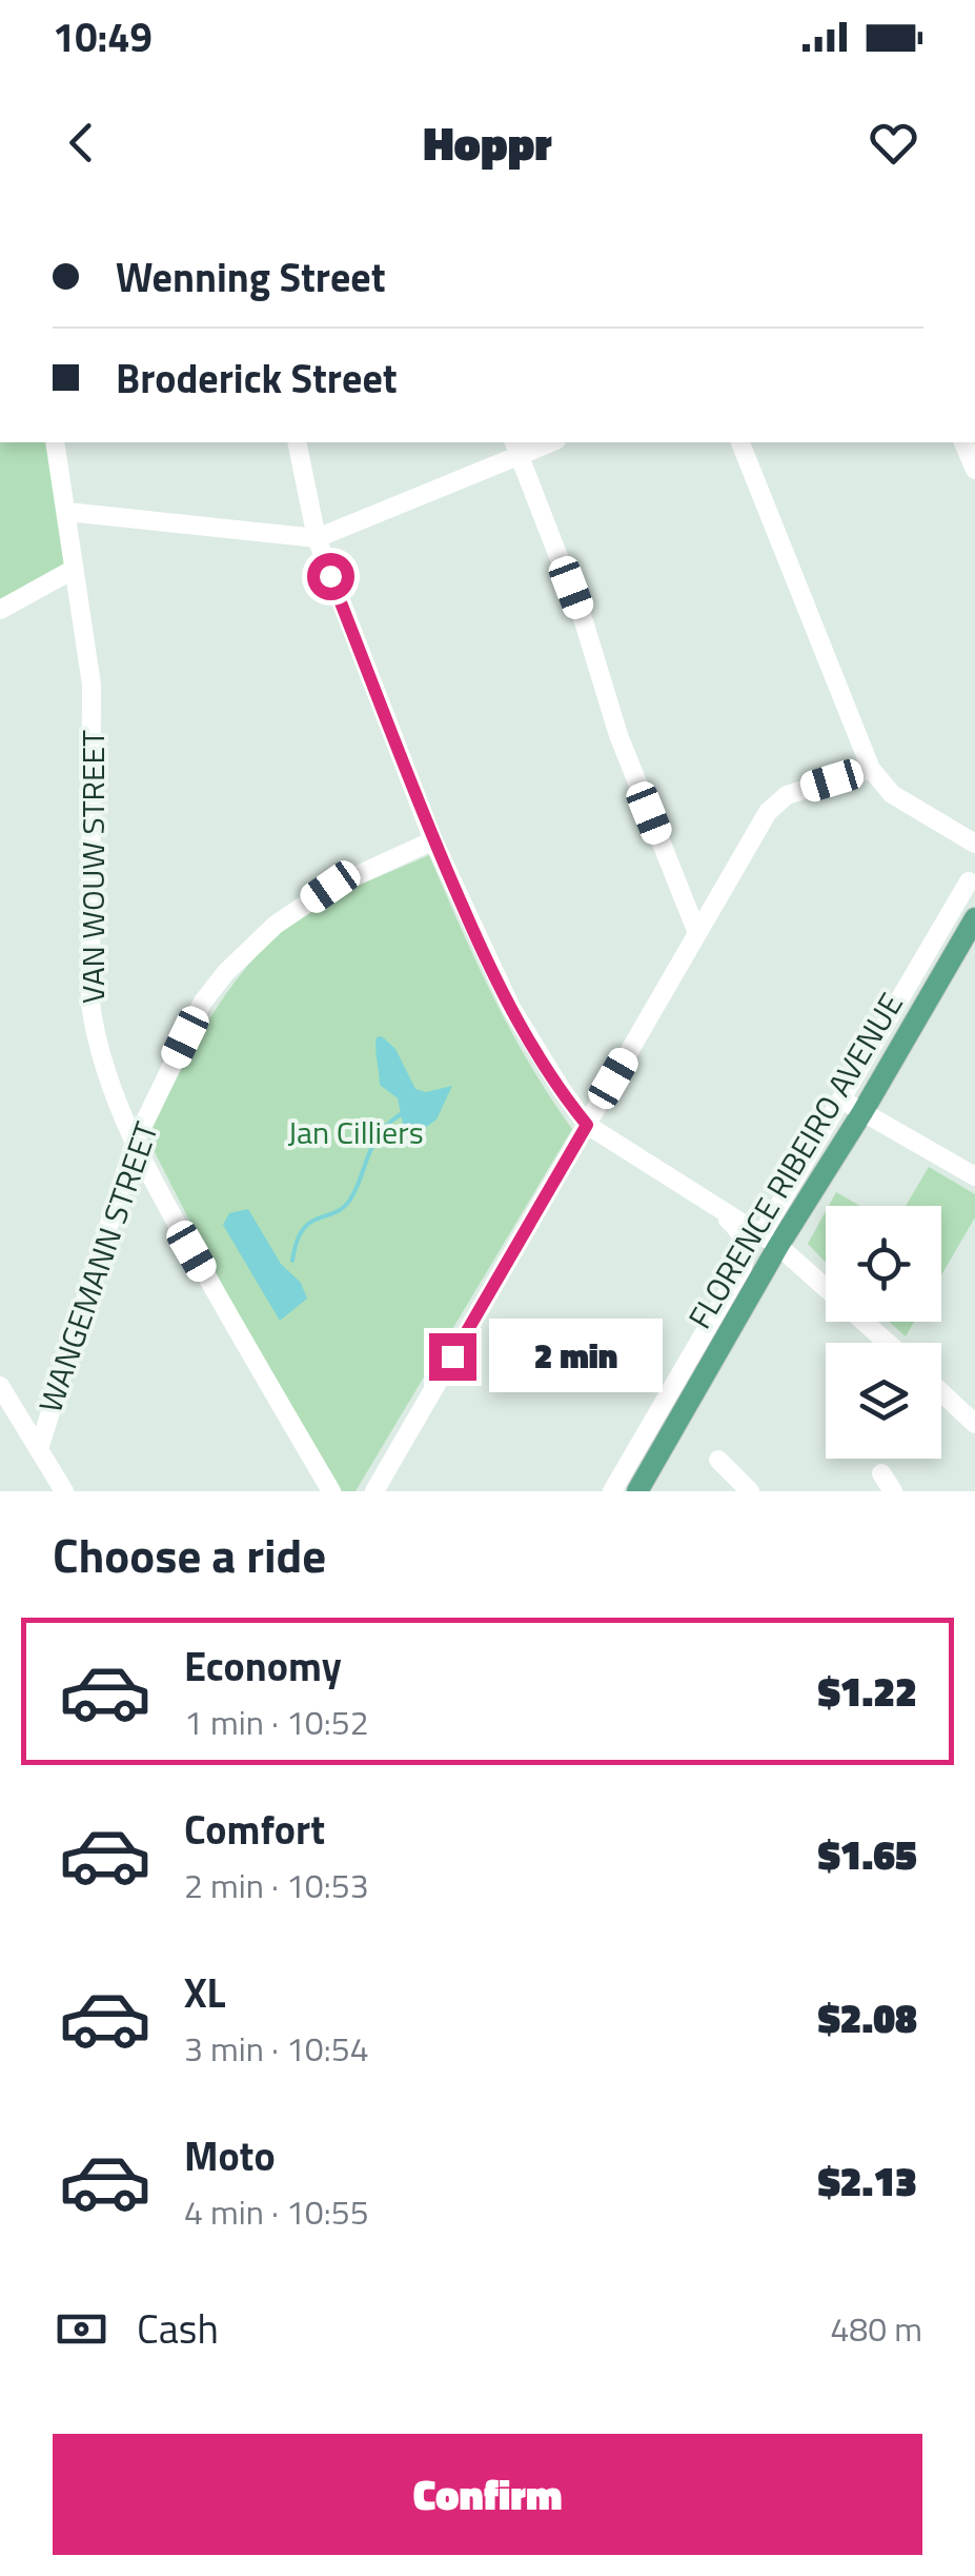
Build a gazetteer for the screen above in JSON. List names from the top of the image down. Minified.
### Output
{"streets":{"main road":["FLORENCE RIBEIRO AVENUE"],"street":["VAN WOUW STREET","WANGEMANN STREET"]},"crossings":[["VAN WOUW STREET","WANGEMANN STREET"]],"parks":["Jan Cilliers"],"page":{"status":"10:49","header":"Hoppr","banner":["Wenning Street","Broderick Street"],"bubble":"2 min","heading":"Choose a ride","list":[{"name":"Economy","note":"1 min · 10:52","value":"$1.22"},{"name":"Comfort","note":"2 min · 10:53","value":"$1.65"},{"name":"XL","note":"3 min · 10:54","value":"$2.08"},{"name":"Moto","note":"4 min · 10:55","value":"$2.13"}],"pay":["Cash","480 m"],"buttons":"Confirm"}}
